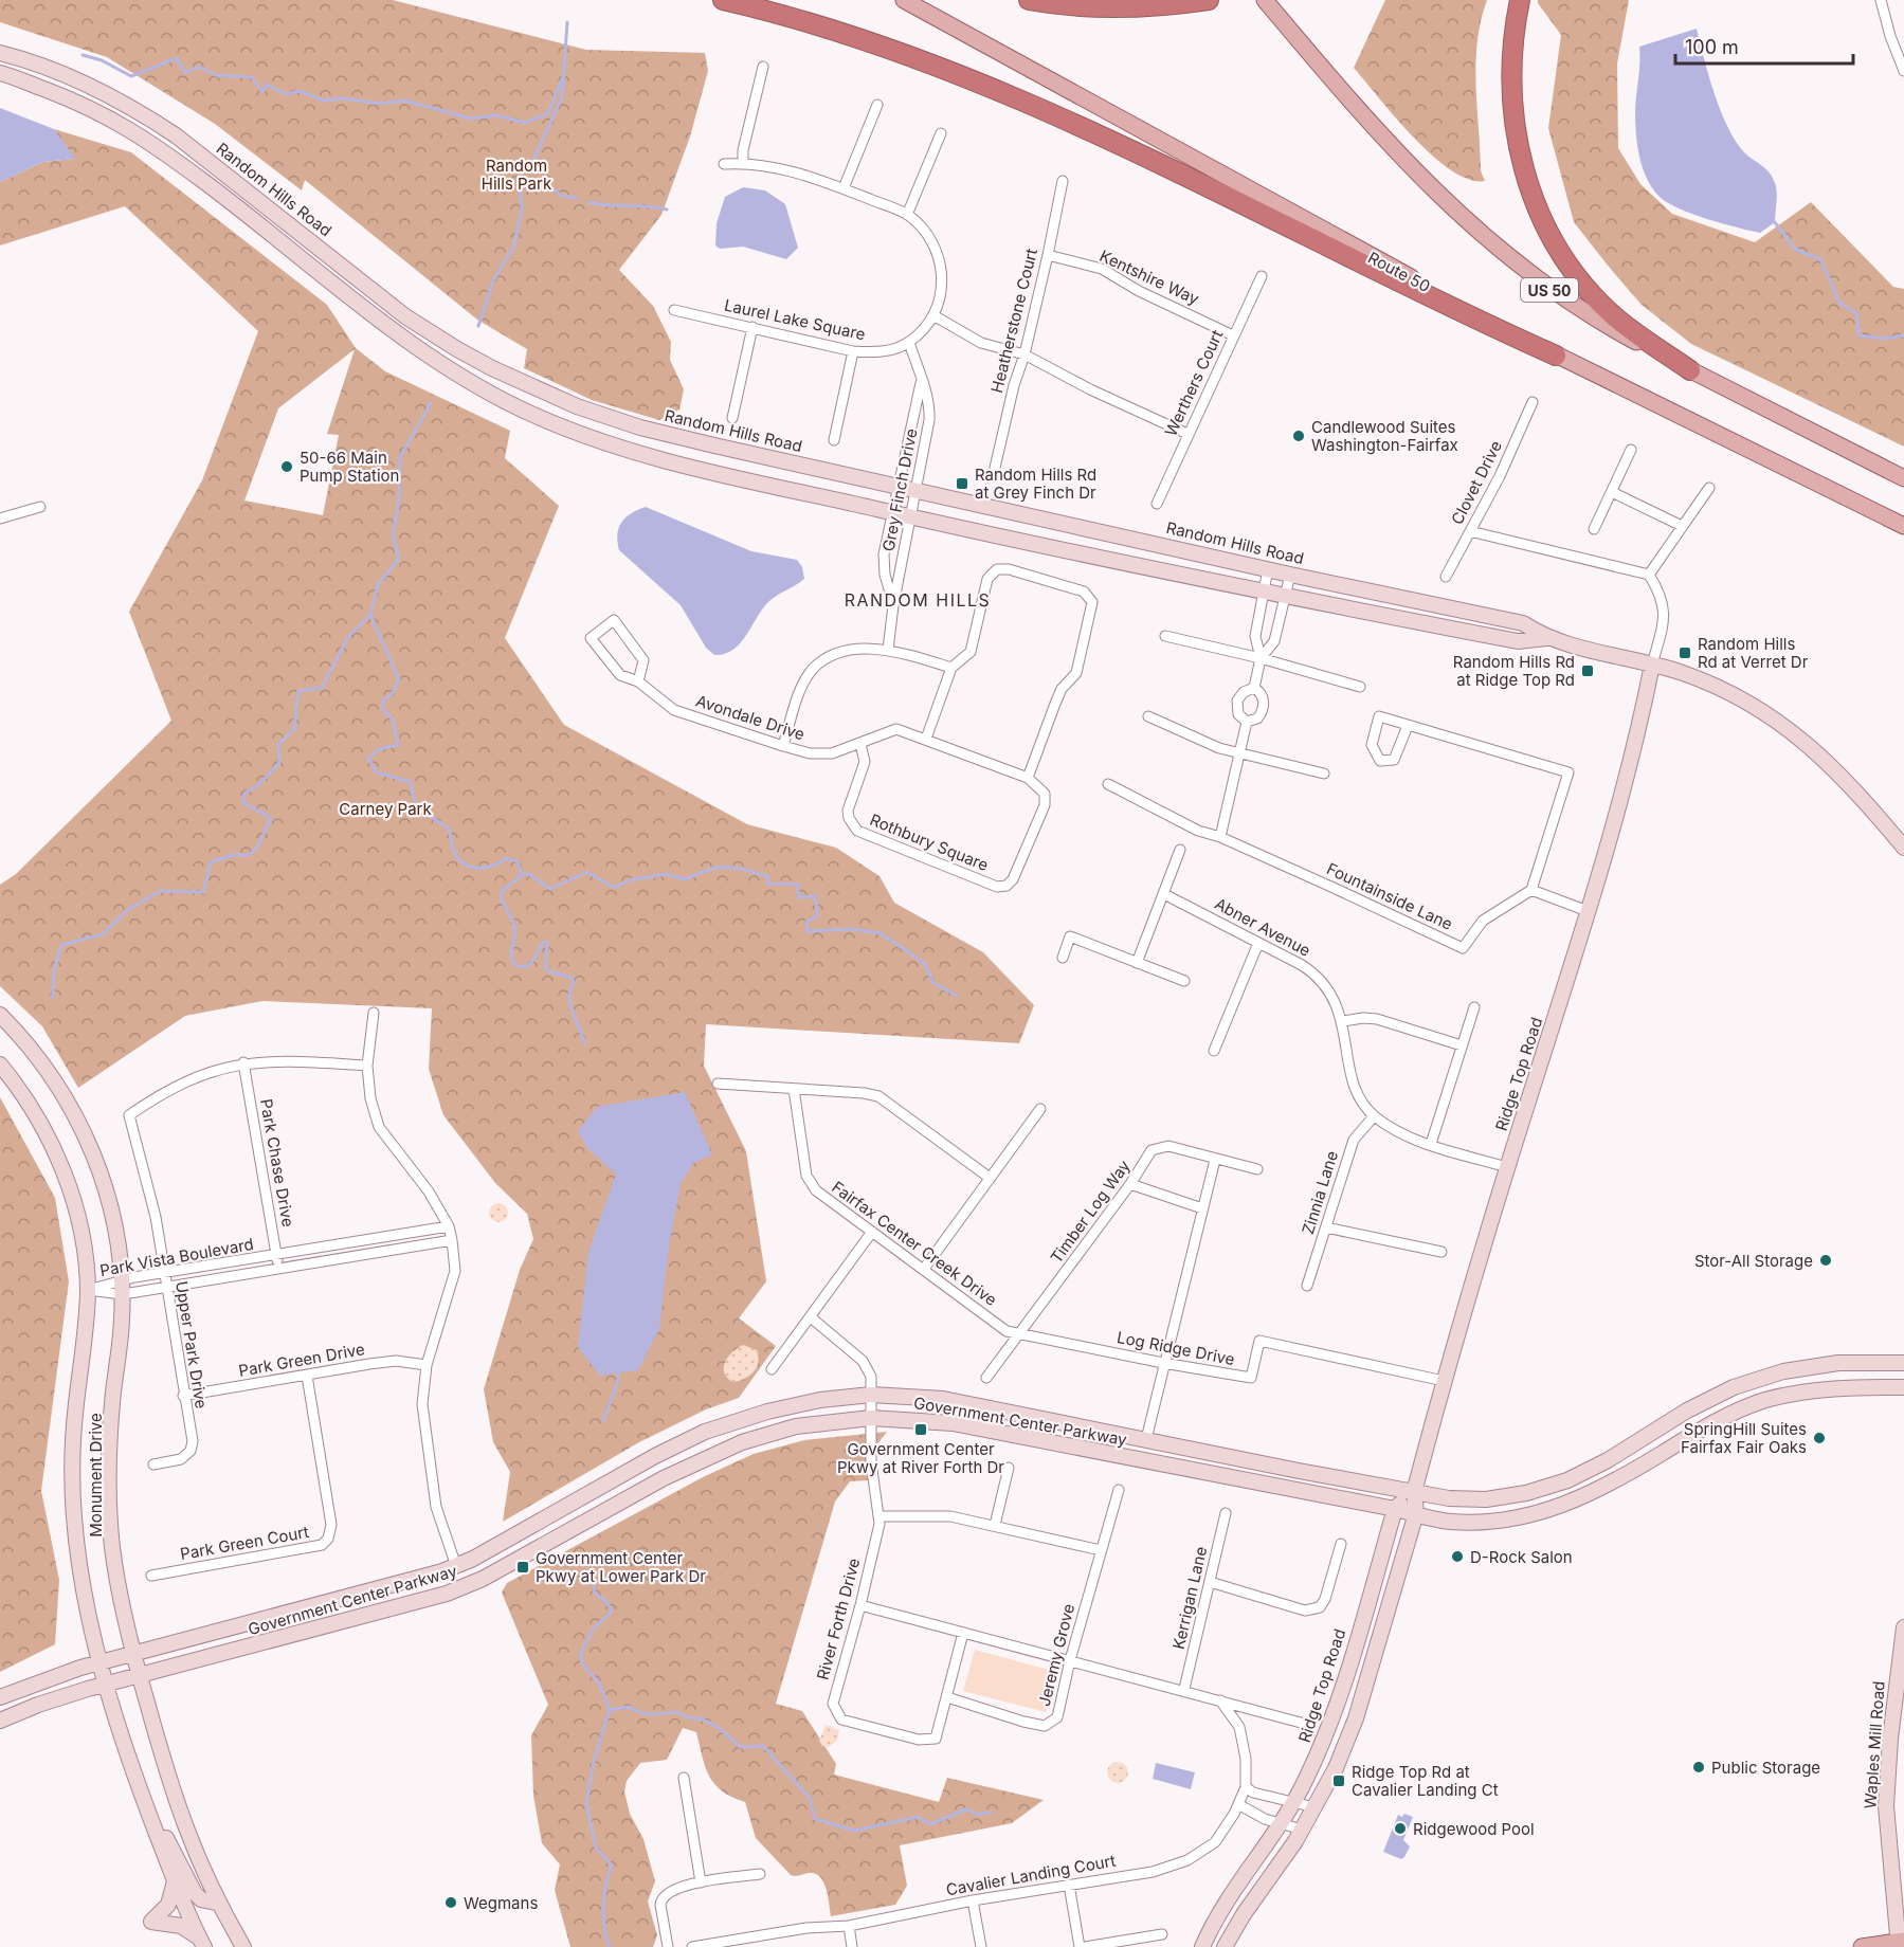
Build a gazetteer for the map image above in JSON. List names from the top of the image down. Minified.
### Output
{"streets":{"main road":["Route 50","US 50"],"street":["Random Hills Road","Kentshire Way","Laurel Lake Square","Heatherstone Court","Werthers Court","Clovet Drive","Grey Finch Drive","Avondale Drive","Rothbury Square","Fountainside Lane","Abner Avenue","Ridge Top Road","Park Chase Drive","Zinnia Lane","Timber Log Way","Fairfax Center Creek Drive","Park Vista Boulevard","Upper Park Drive","Log Ridge Drive","Park Green Drive","Government Center Parkway","Monument Drive","Park Green Court","Kerrigan Lane","River Forth Drive","Jeremy Grove","Waples Mill Road","Cavalier Landing Court"]},"crossings":[["Random Hills Road","Grey Finch Drive"],["Random Hills Road","Ridge Top Road"],["Kentshire Way","Heatherstone Court"],["Kentshire Way","Werthers Court"],["Laurel Lake Square","Grey Finch Drive"],["Avondale Drive","Rothbury Square"],["Abner Avenue","Ridge Top Road"],["Abner Avenue","Zinnia Lane"],["Ridge Top Road","Log Ridge Drive"],["Ridge Top Road","Government Center Parkway"],["Park Chase Drive","Park Vista Boulevard"],["Park Chase Drive","Upper Park Drive"],["Timber Log Way","Fairfax Center Creek Drive"],["Timber Log Way","Log Ridge Drive"],["Fairfax Center Creek Drive","Log Ridge Drive"],["Park Vista Boulevard","Upper Park Drive"],["Park Vista Boulevard","Monument Drive"],["Upper Park Drive","Park Green Drive"],["Park Green Drive","Park Green Court"],["Government Center Parkway","Monument Drive"],["Government Center Parkway","River Forth Drive"],["River Forth Drive","Jeremy Grove"]],"districts":["RANDOM HILLS"],"parks":["Random Hills Park","Carney Park"],"places":{"other":["Candlewood Suites Washington-Fairfax","50-66 Main Pump Station","Stor-All Storage","SpringHill Suites Fairfax Fair Oaks","D-Rock Salon","Public Storage","Ridgewood Pool","Wegmans"],"transit":["Random Hills Rd at Grey Finch Dr","Random Hills Rd at Verret Dr","Random Hills Rd at Ridge Top Rd","Government Center Pkwy at River Forth Dr","Government Center Pkwy at Lower Park Dr","Ridge Top Rd at Cavalier Landing Ct"]},"scale_bar":"100 m"}
